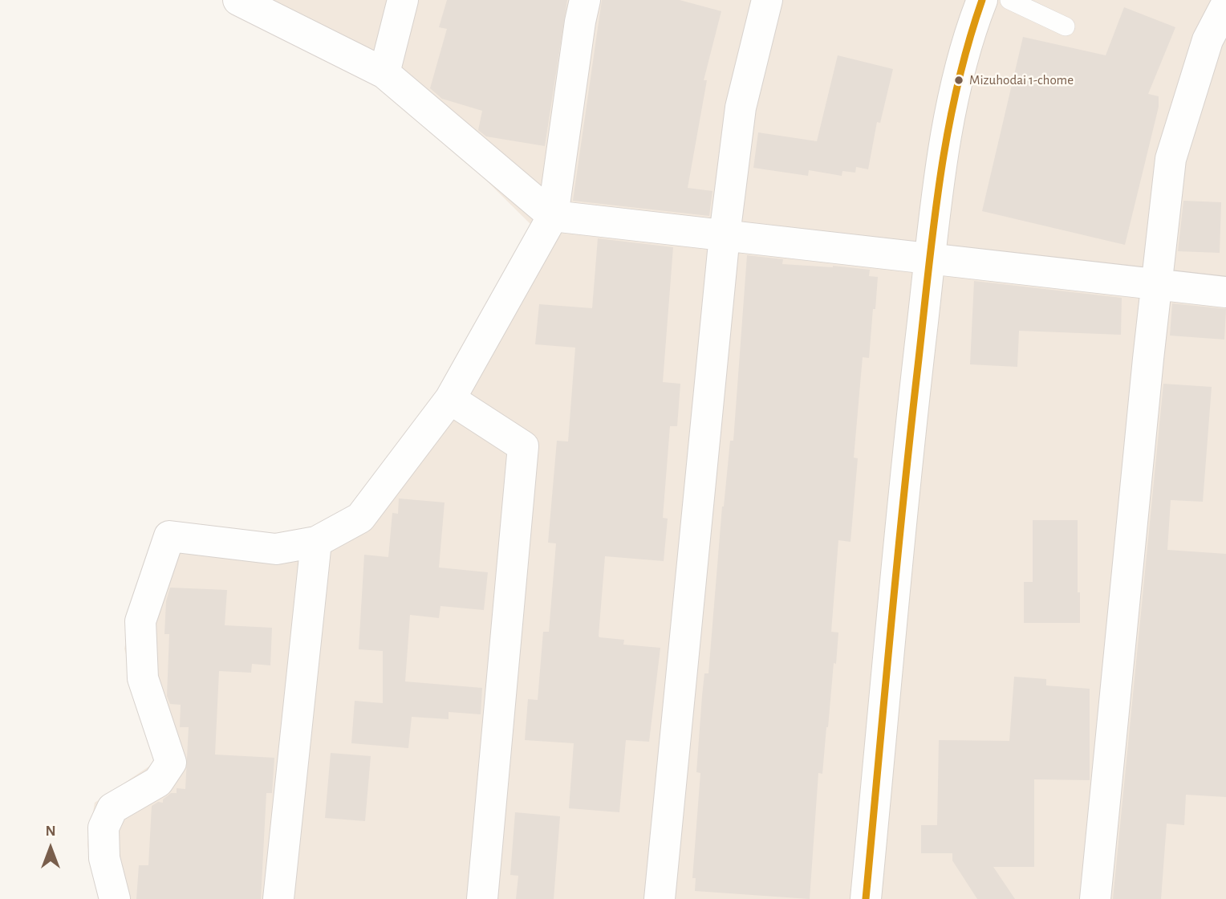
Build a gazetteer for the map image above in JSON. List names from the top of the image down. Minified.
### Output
{"places":["Mizuhodai 1-chome"],"north":"top"}
